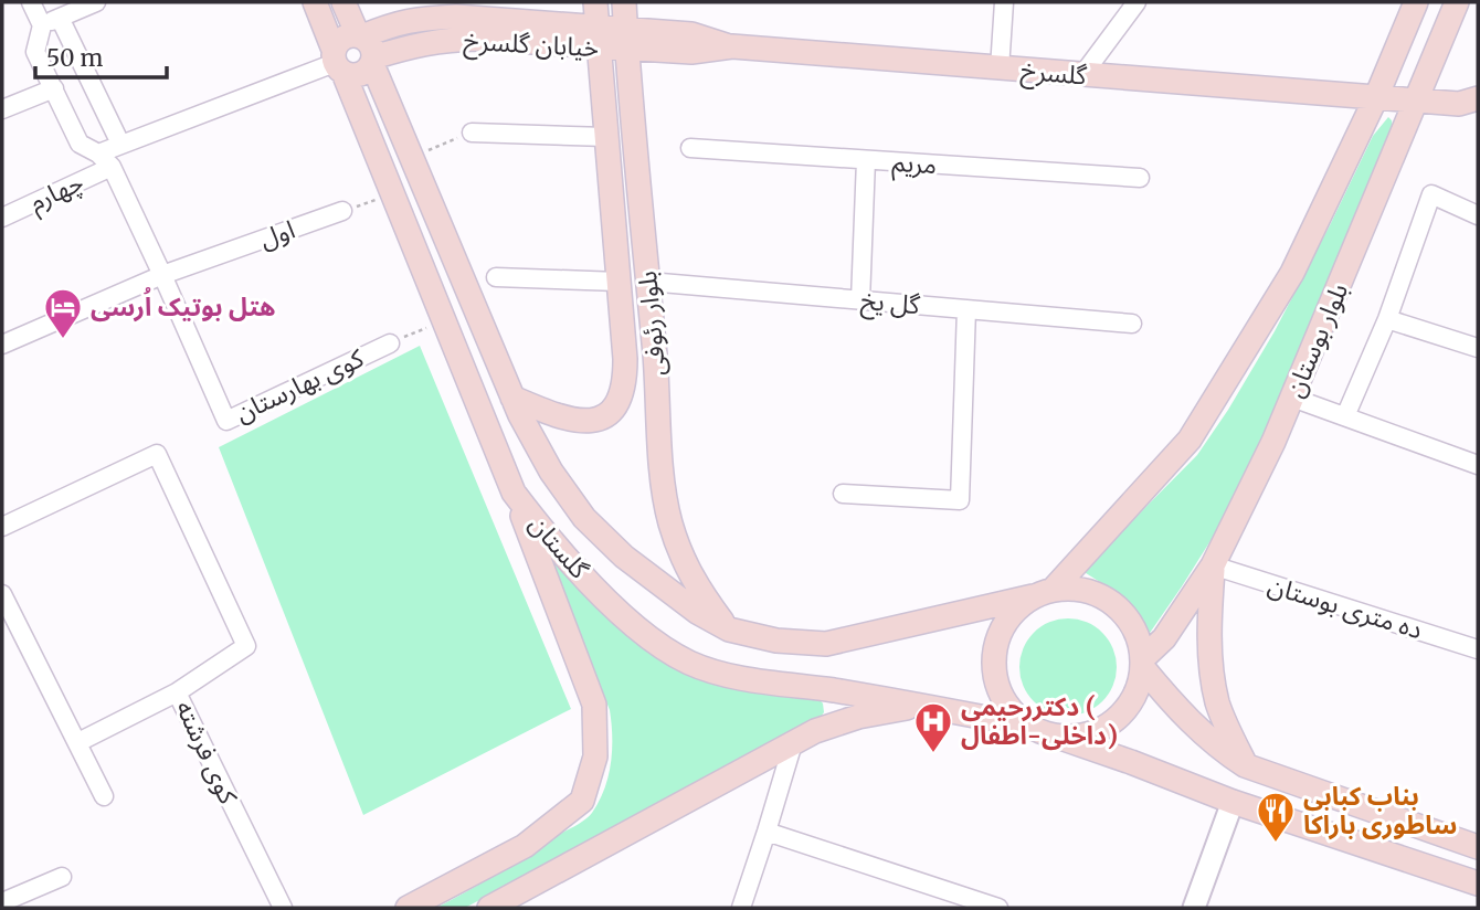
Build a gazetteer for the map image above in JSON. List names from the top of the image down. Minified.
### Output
{"streets":{"main road":["خیابان گلسرخ","گلسرخ","بلوار رئوفی","بلوار بوستان","گلستان"],"street":["مریم","چهارم","اول","گل یخ","کوی بهارستان","ده متری بوستان","کوی فرشته"]},"crossings":[["خیابان گلسرخ","گلسرخ"],["خیابان گلسرخ","بلوار رئوفی"],["خیابان گلسرخ","گلستان"],["گلسرخ","بلوار بوستان"],["چهارم","کوی بهارستان"],["اول","کوی بهارستان"],["گل یخ","بلوار رئوفی"],["بلوار رئوفی","گلستان"],["بلوار بوستان","گلستان"],["بلوار بوستان","ده متری بوستان"]],"places":{"hotel":["هتل بوتیک اُرسی"],"hospital":["دکتررحیمی ( داخلی-اطفال)"],"restaurant":["بناب کبابی ساطوری باراکا"]},"scale_bar":"50 m"}
